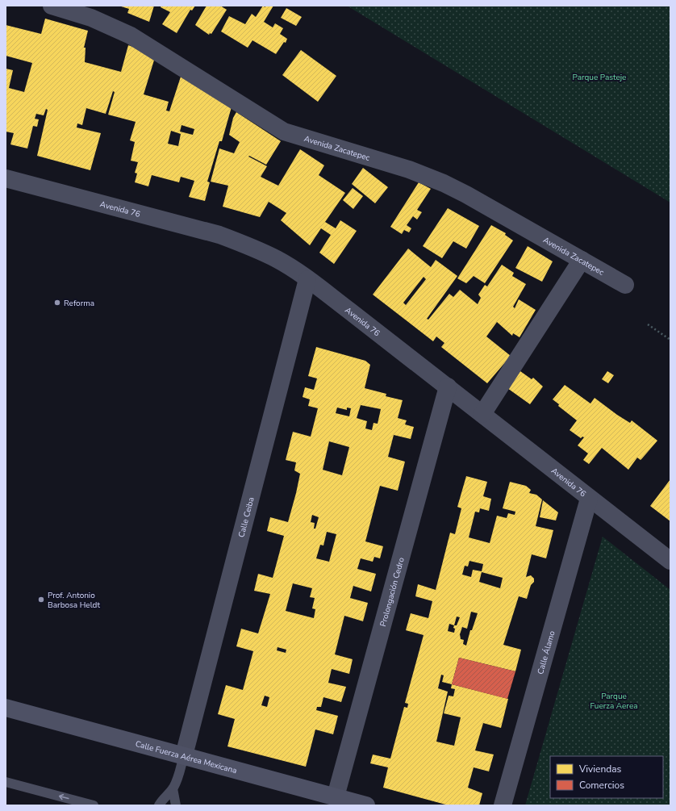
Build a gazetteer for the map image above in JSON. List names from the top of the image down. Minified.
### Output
{"streets":{"main road":["Calle Fuerza Aérea Mexicana"],"street":["Avenida Zacatepec","Avenida 76","Calle Ceiba","Prolongación Cedro","Calle Álamo"]},"crossings":[["Avenida 76","Calle Ceiba"],["Avenida 76","Prolongación Cedro"],["Avenida 76","Calle Álamo"],["Calle Ceiba","Calle Fuerza Aérea Mexicana"],["Prolongación Cedro","Calle Fuerza Aérea Mexicana"]],"parks":["Parque Pasteje","Parque Fuerza Aerea"],"places":["Reforma","Prof. Antonio Barbosa Heldt"],"legend":["Viviendas","Comercios"]}
